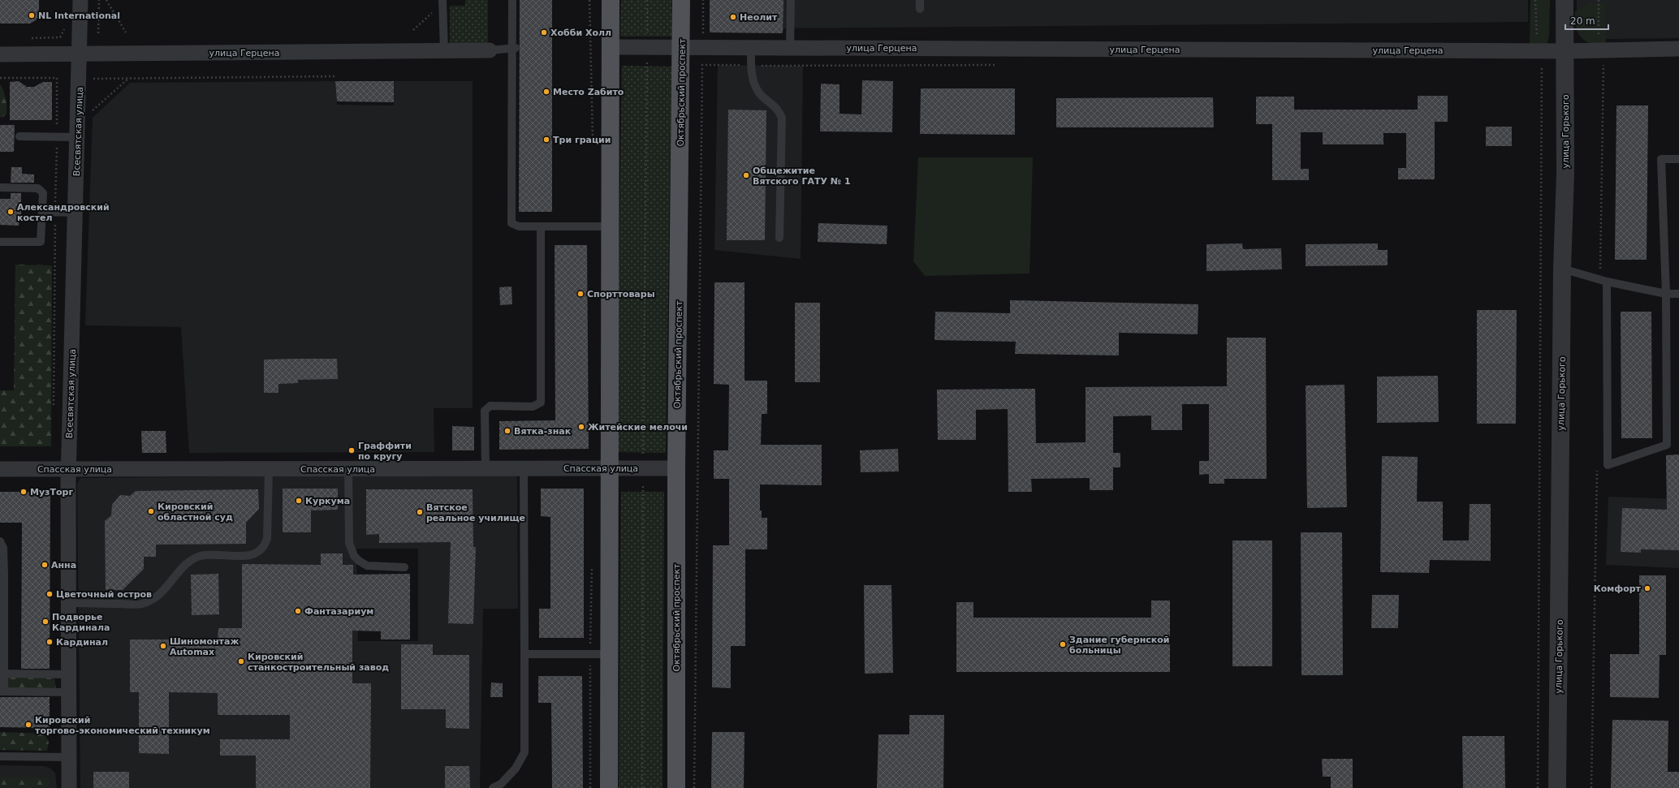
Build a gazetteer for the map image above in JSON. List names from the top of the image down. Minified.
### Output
{"streets":{"main road":["Октябрьский проспект"],"street":["улица Герцена","Всесвятская улица","улица Горького","Спасская улица"]},"crossings":[["улица Герцена","Октябрьский проспект"],["улица Герцена","Всесвятская улица"],["улица Герцена","улица Горького"],["Октябрьский проспект","Спасская улица"],["Всесвятская улица","Спасская улица"]],"places":["NL International","Неолит","Хобби Холл","Место Zабито","Три грации","Общежитие Вятского ГАТУ № 1","Александровский костел","Спорттовары","Житейские мелочи","Вятка-знак","Граффити по кругу","МузТорг","Куркума","Кировский областной суд","Вятское реальное училище","Анна","Комфорт","Цветочный остров","Фантазариум","Подворье Кардинала","Кардинал","Здание губернской больницы","Шиномонтаж Automax","Кировский станкостроительный завод","Кировский торгово-экономический техникум"],"scale_bar":"20 m"}
